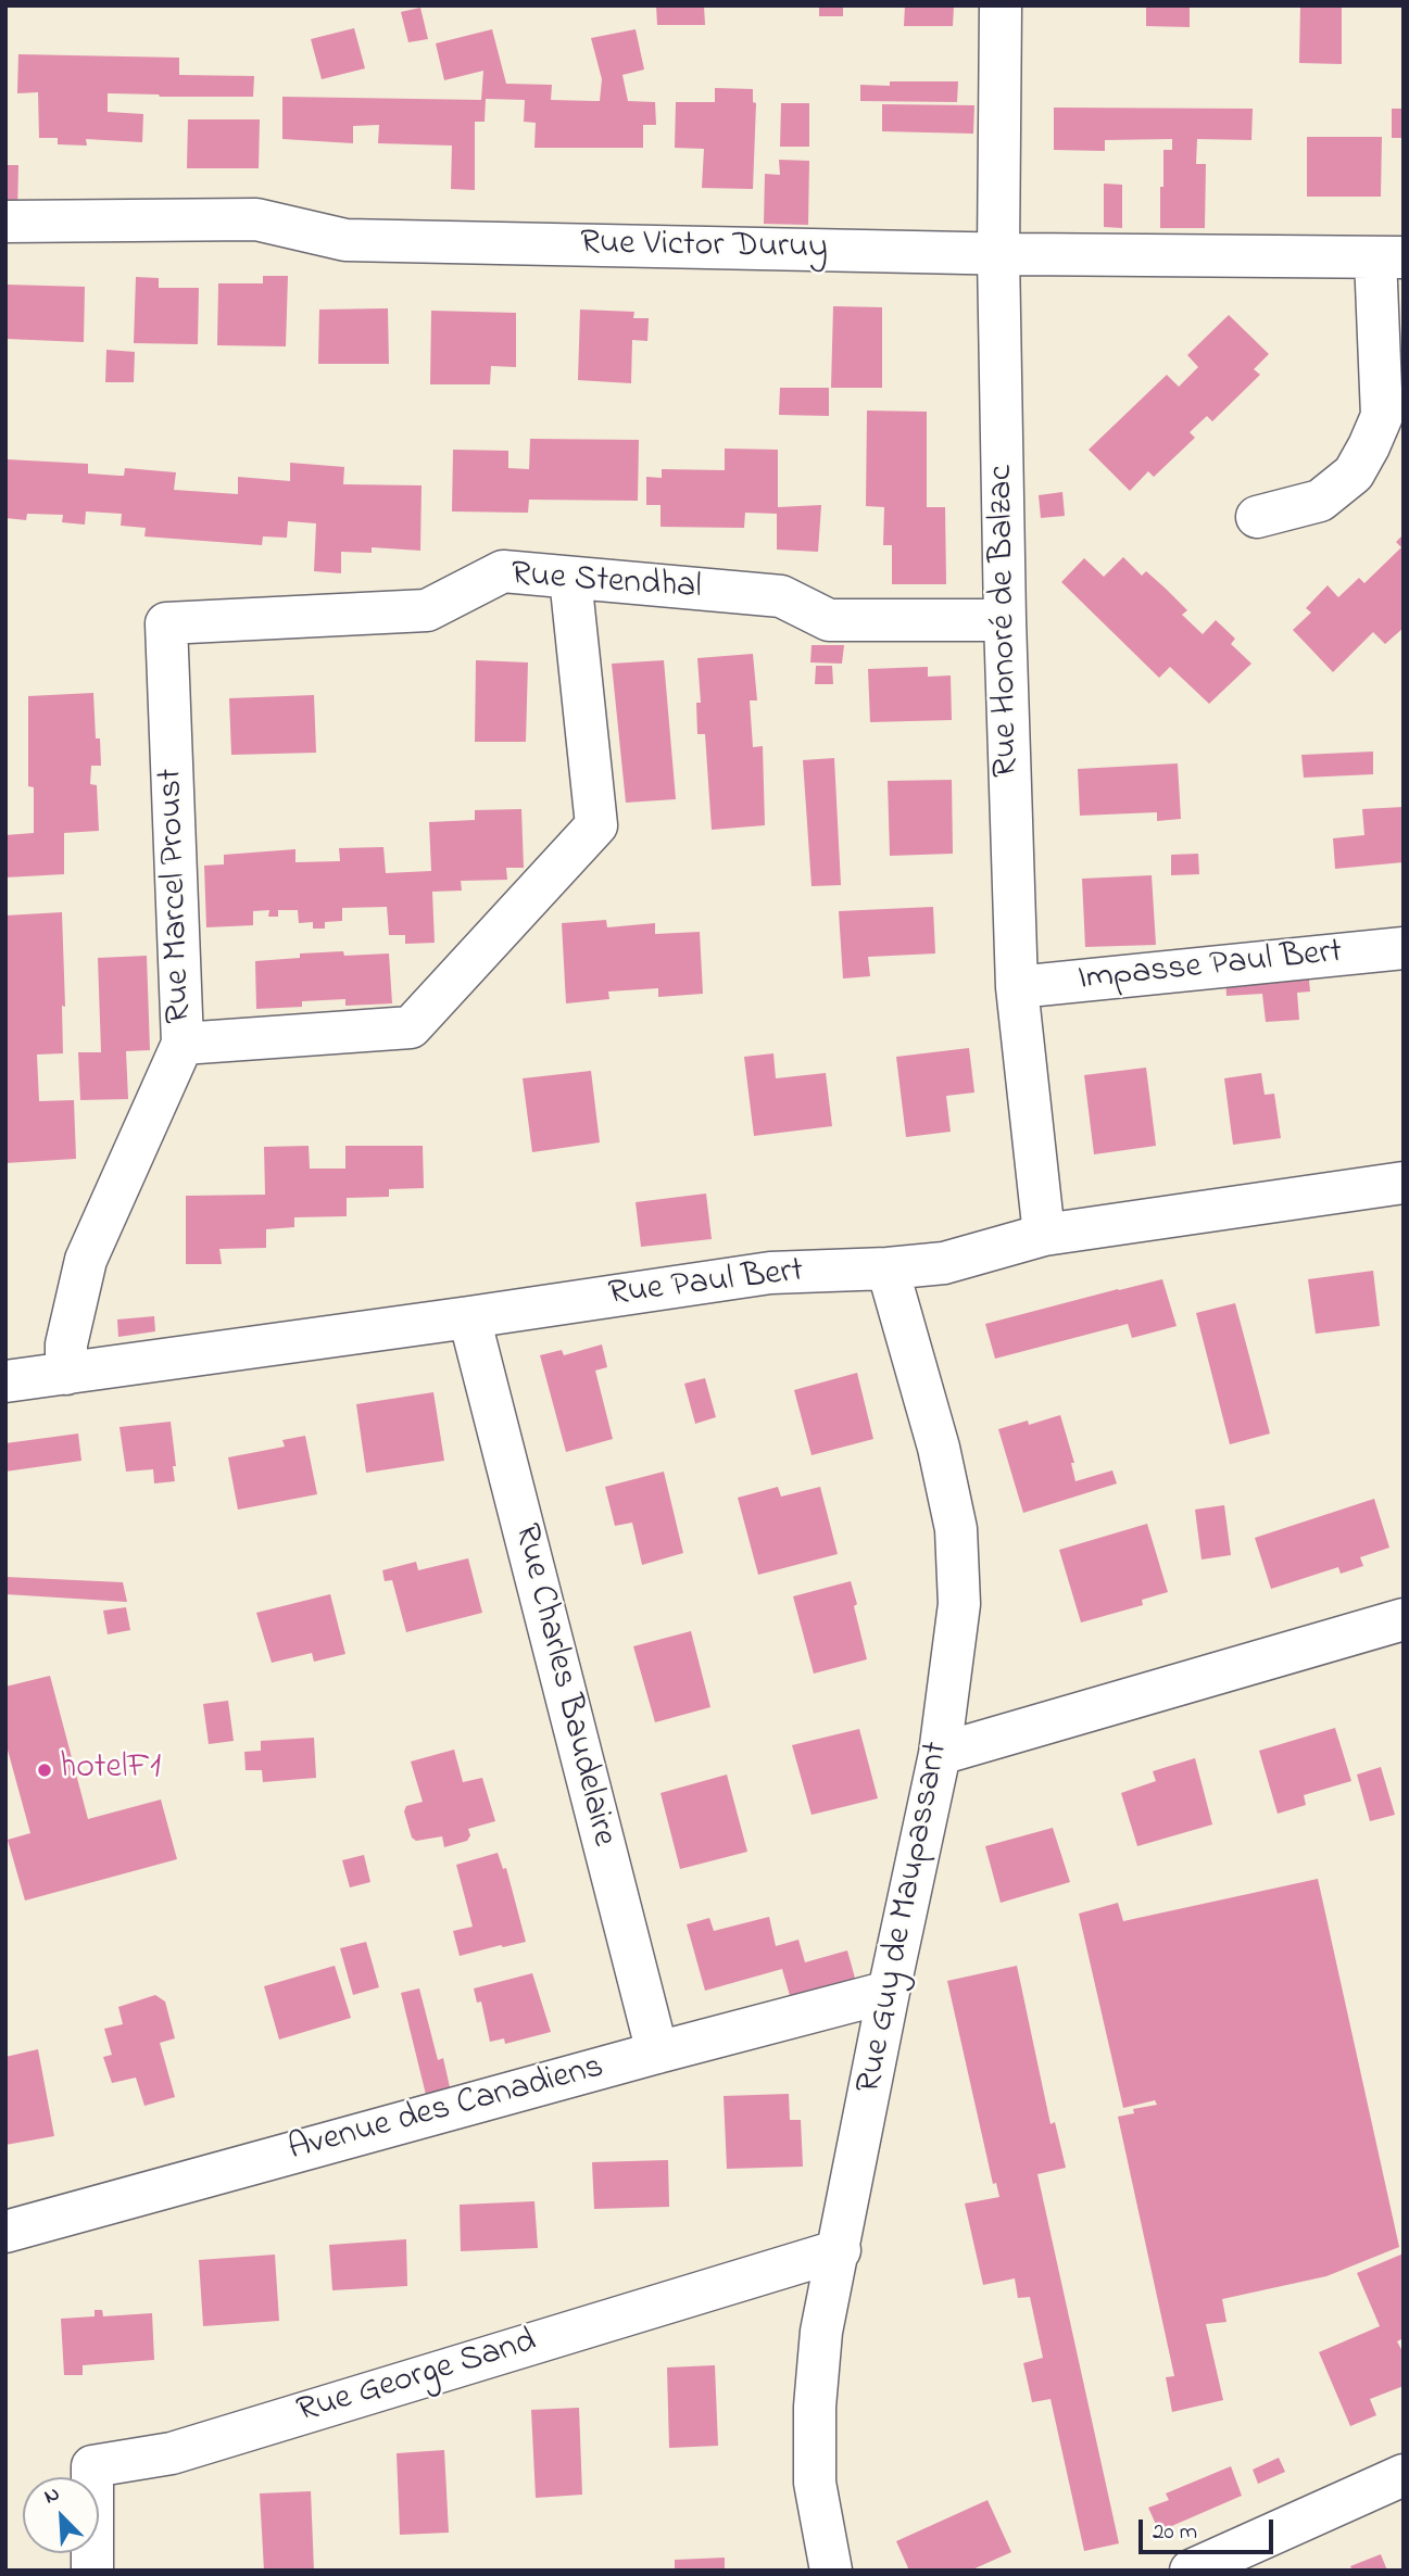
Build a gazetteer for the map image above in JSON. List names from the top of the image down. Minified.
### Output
{"streets":{"street":["Rue Victor Duruy","Rue Stendhal","Rue Honoré de Balzac","Rue Marcel Proust","Impasse Paul Bert","Rue Paul Bert","Rue Charles Baudelaire","Rue Guy de Maupassant","Avenue des Canadiens","Rue George Sand"]},"crossings":[["Rue Victor Duruy","Rue Honoré de Balzac"],["Rue Stendhal","Rue Honoré de Balzac"],["Rue Stendhal","Rue Marcel Proust"],["Rue Honoré de Balzac","Impasse Paul Bert"],["Rue Honoré de Balzac","Rue Paul Bert"],["Rue Marcel Proust","Rue Paul Bert"],["Rue Paul Bert","Rue Charles Baudelaire"],["Rue Paul Bert","Rue Guy de Maupassant"],["Rue Charles Baudelaire","Avenue des Canadiens"],["Rue Guy de Maupassant","Avenue des Canadiens"],["Rue Guy de Maupassant","Rue George Sand"]],"places":["hotelF1"],"scale_bar":"20 m","north":"top left"}
